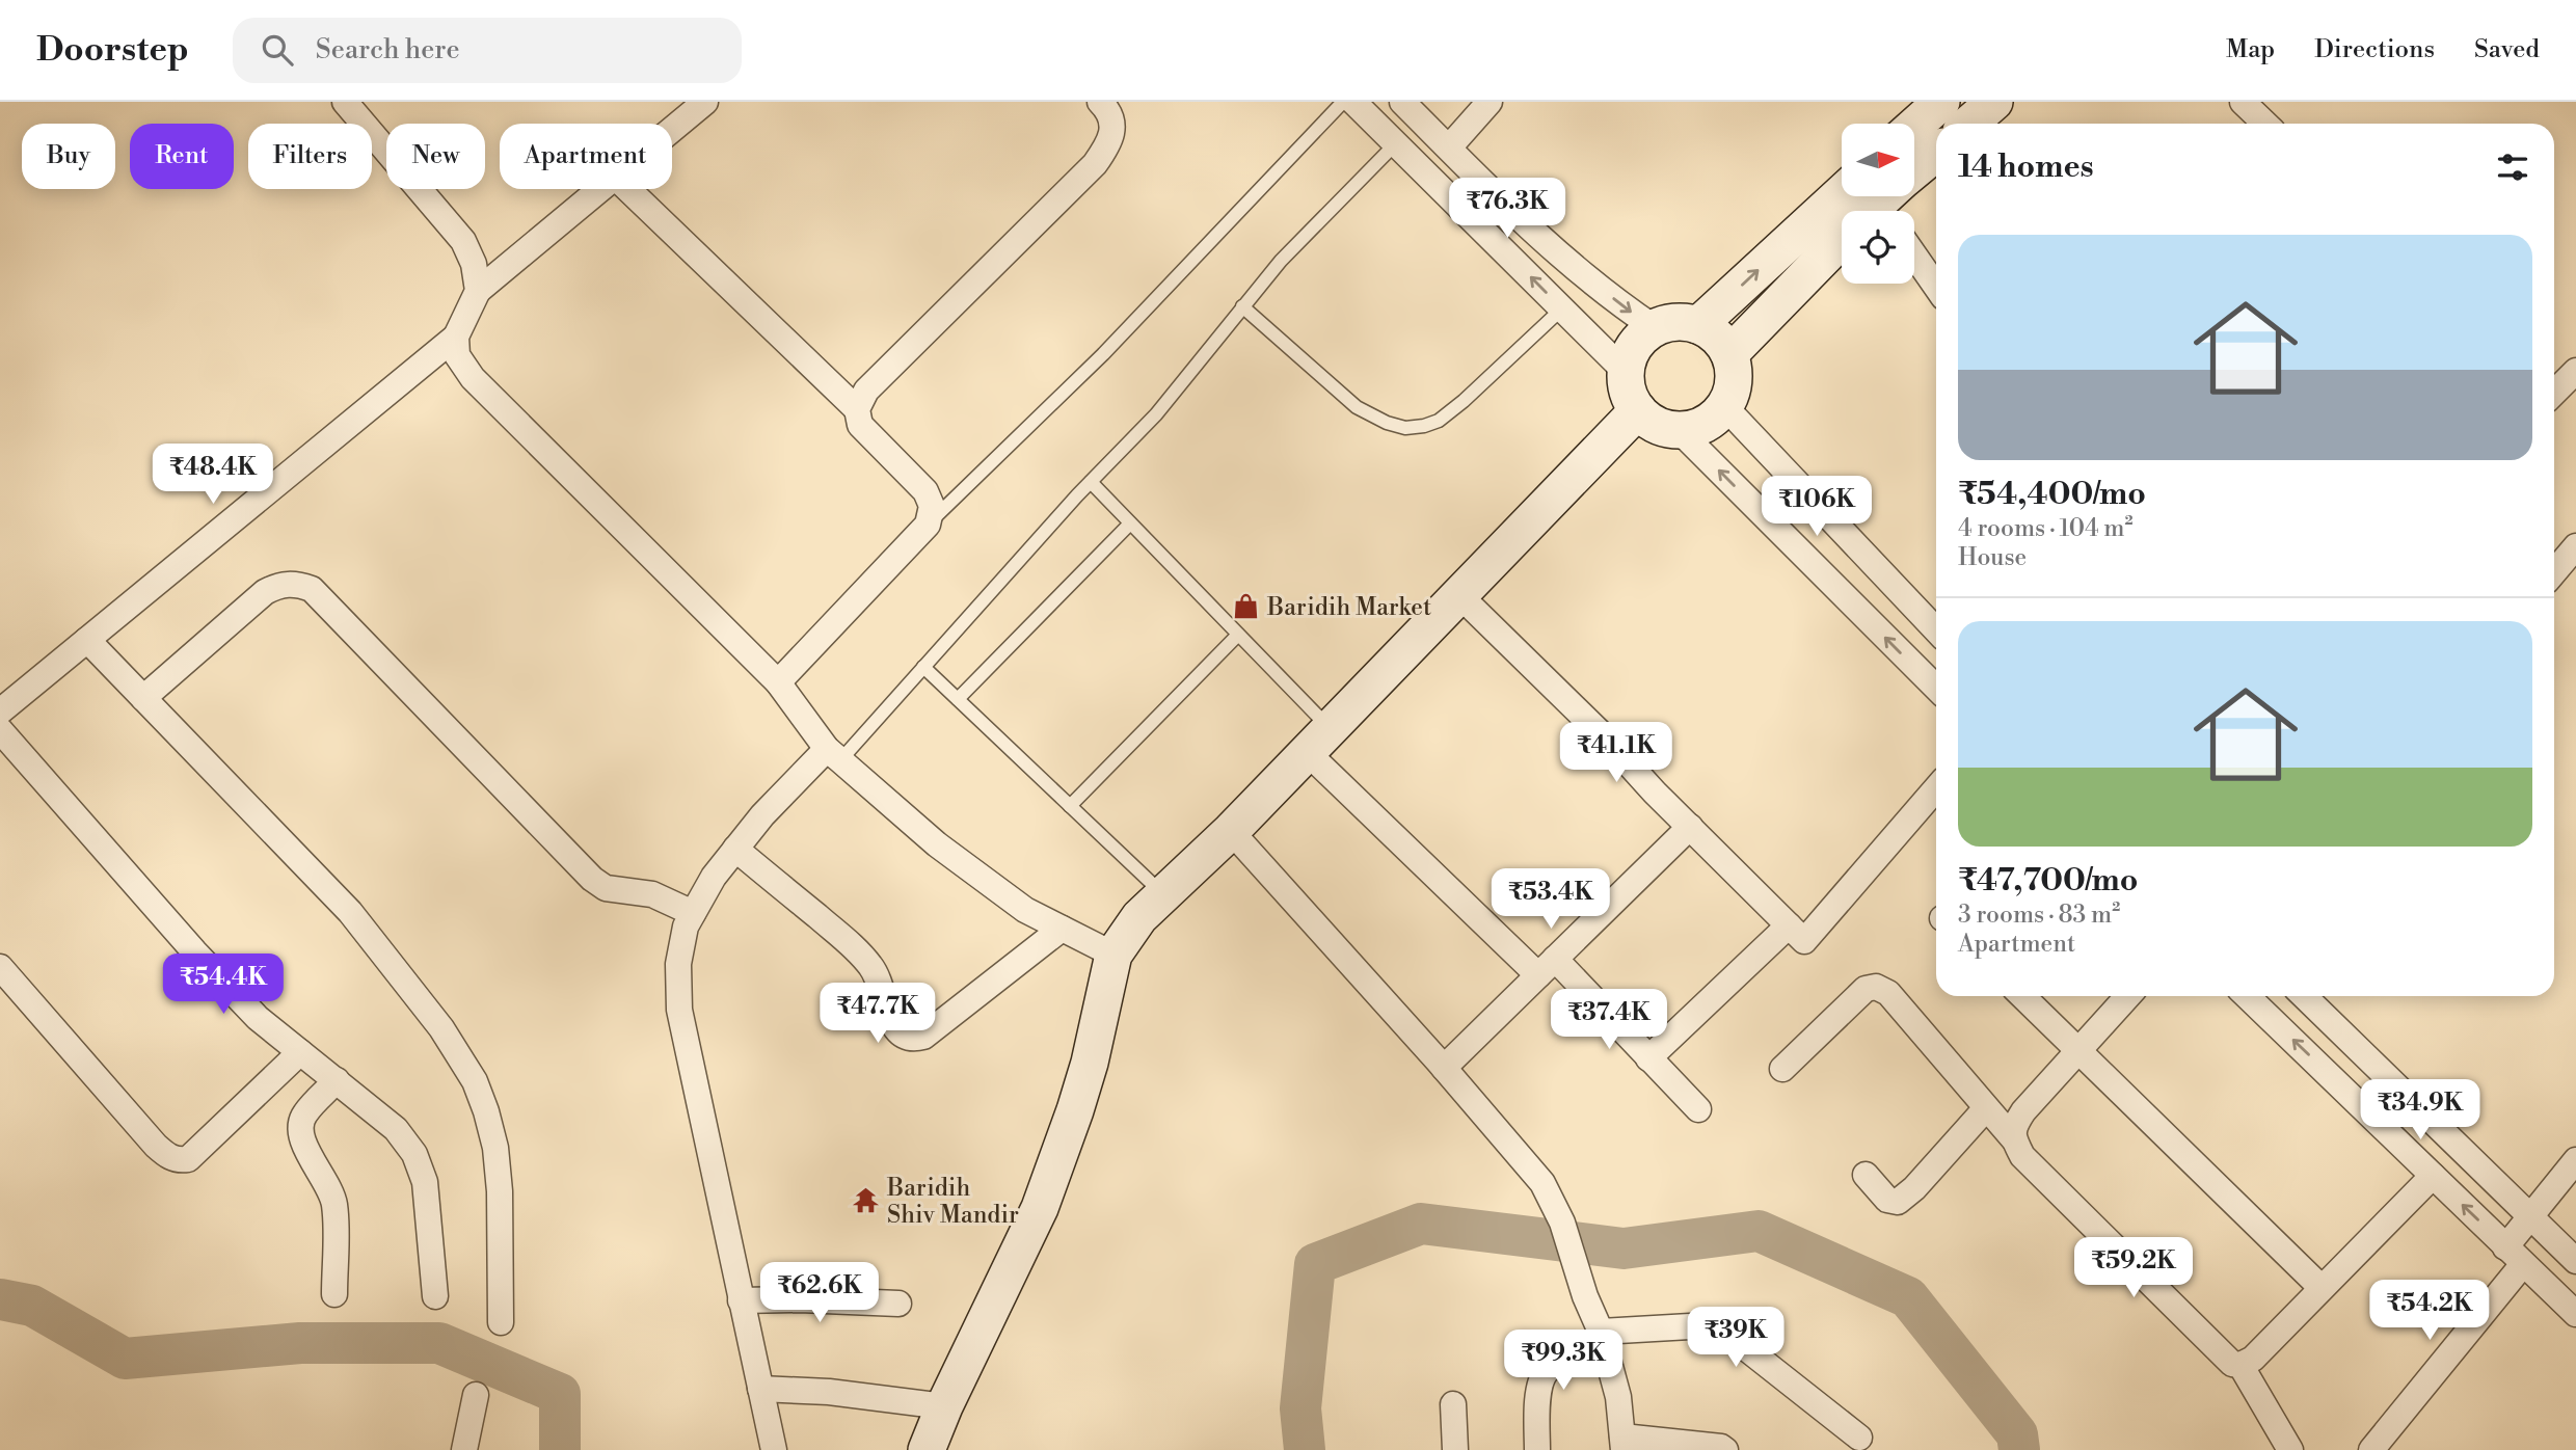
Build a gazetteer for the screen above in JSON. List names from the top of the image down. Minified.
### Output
{"places":{"shop":["Baridih Market"],"temple":["Baridih Shiv Mandir"]},"north":"right","page":{"header":"Doorstep","search":"Search here","nav":["Map","Directions","Saved"],"chip":["Buy","Rent","Filters","New","Apartment"],"heading":"14 homes","price":["₹76.3K","₹48.4K","₹106K","₹41.1K","₹53.4K","₹54.4K","₹47.7K","₹37.4K","₹34.9K","₹59.2K","₹62.6K","₹54.2K","₹39K","₹99.3K"],"list":[{"name":"₹54,400/mo","note":"4 rooms · 104 m² · House"},{"name":"₹47,700/mo","note":"3 rooms · 83 m² · Apartment"}]}}
